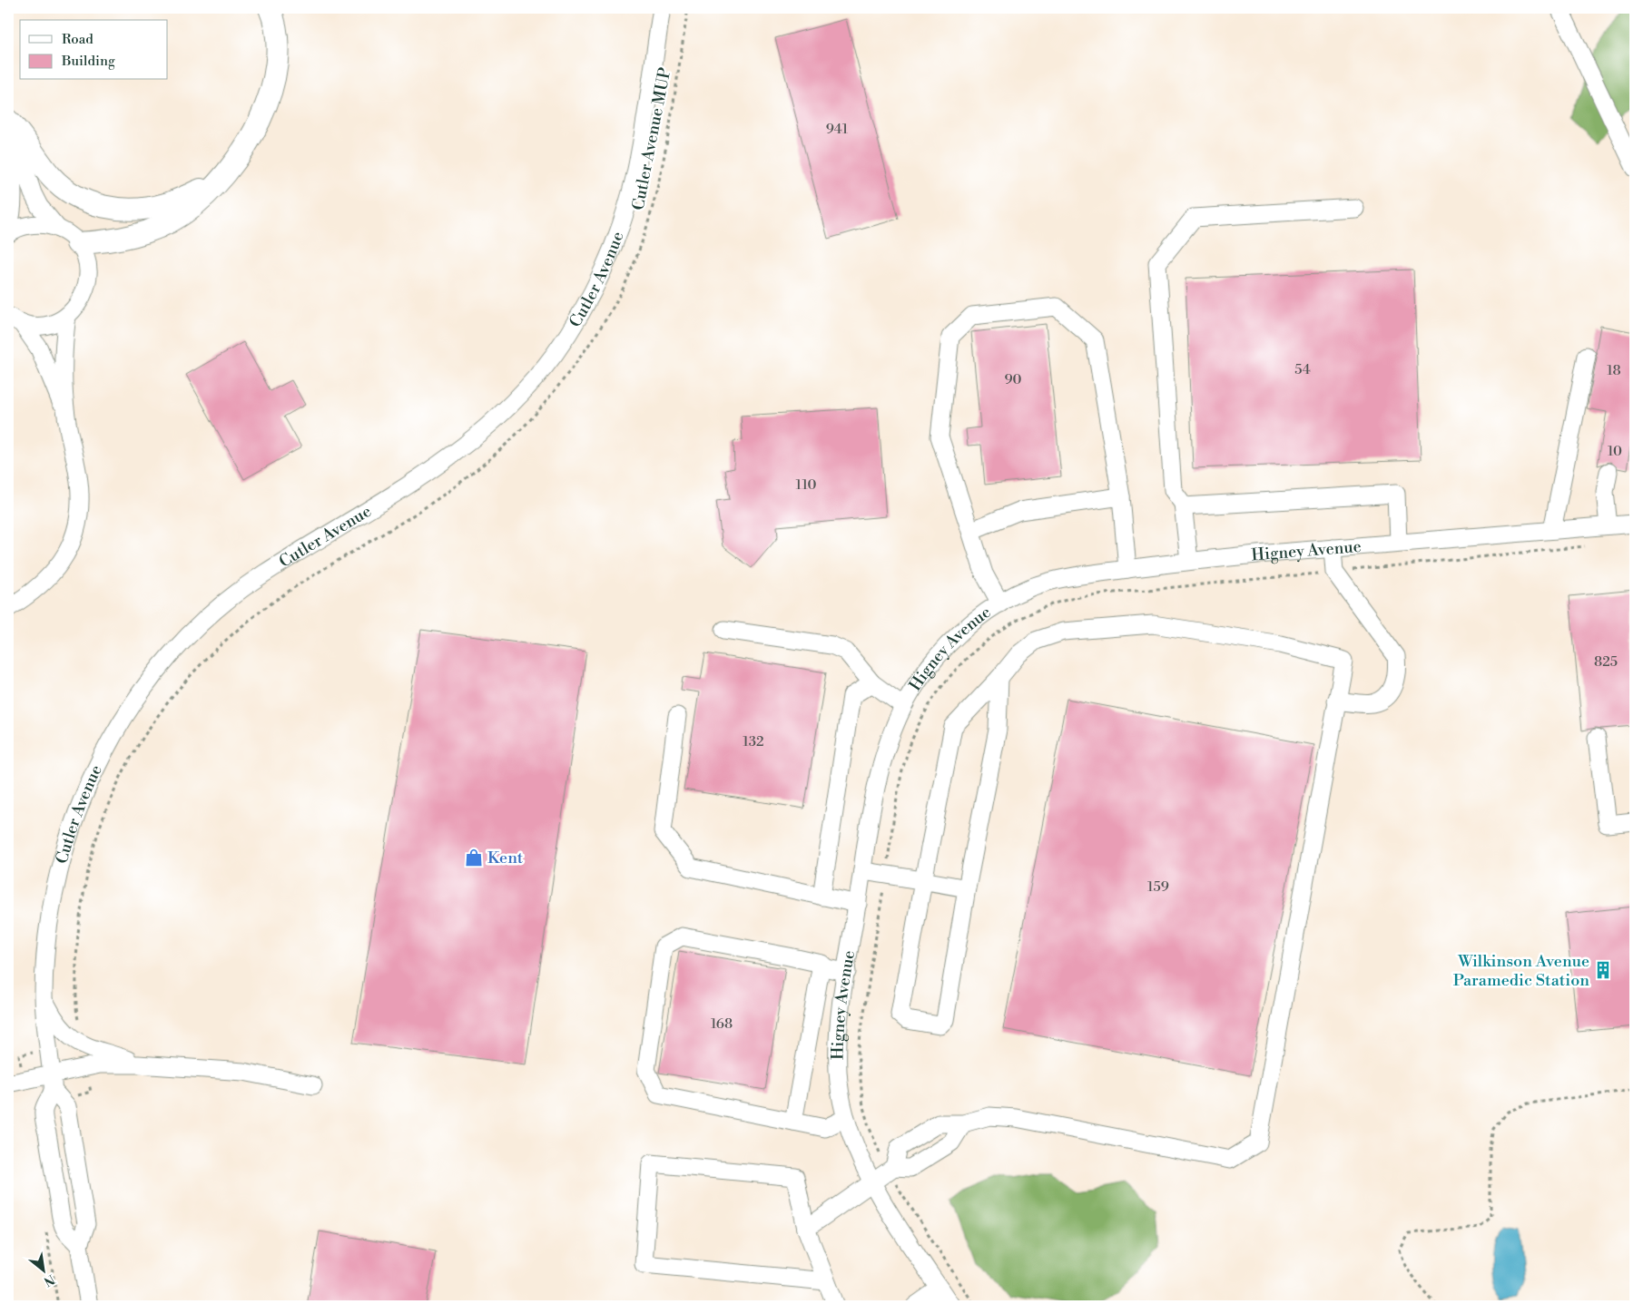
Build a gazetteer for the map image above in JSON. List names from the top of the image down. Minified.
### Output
{"streets":{"street":["Cutler Avenue","Higney Avenue"],"path":["Cutler Avenue MUP"]},"places":{"shop":["Kent"],"building":["Wilkinson Avenue Paramedic Station"]},"house_numbers":["941","54","18","90","10","110","825","132","159","168"],"legend":["Road","Building"],"north":"bottom right"}
